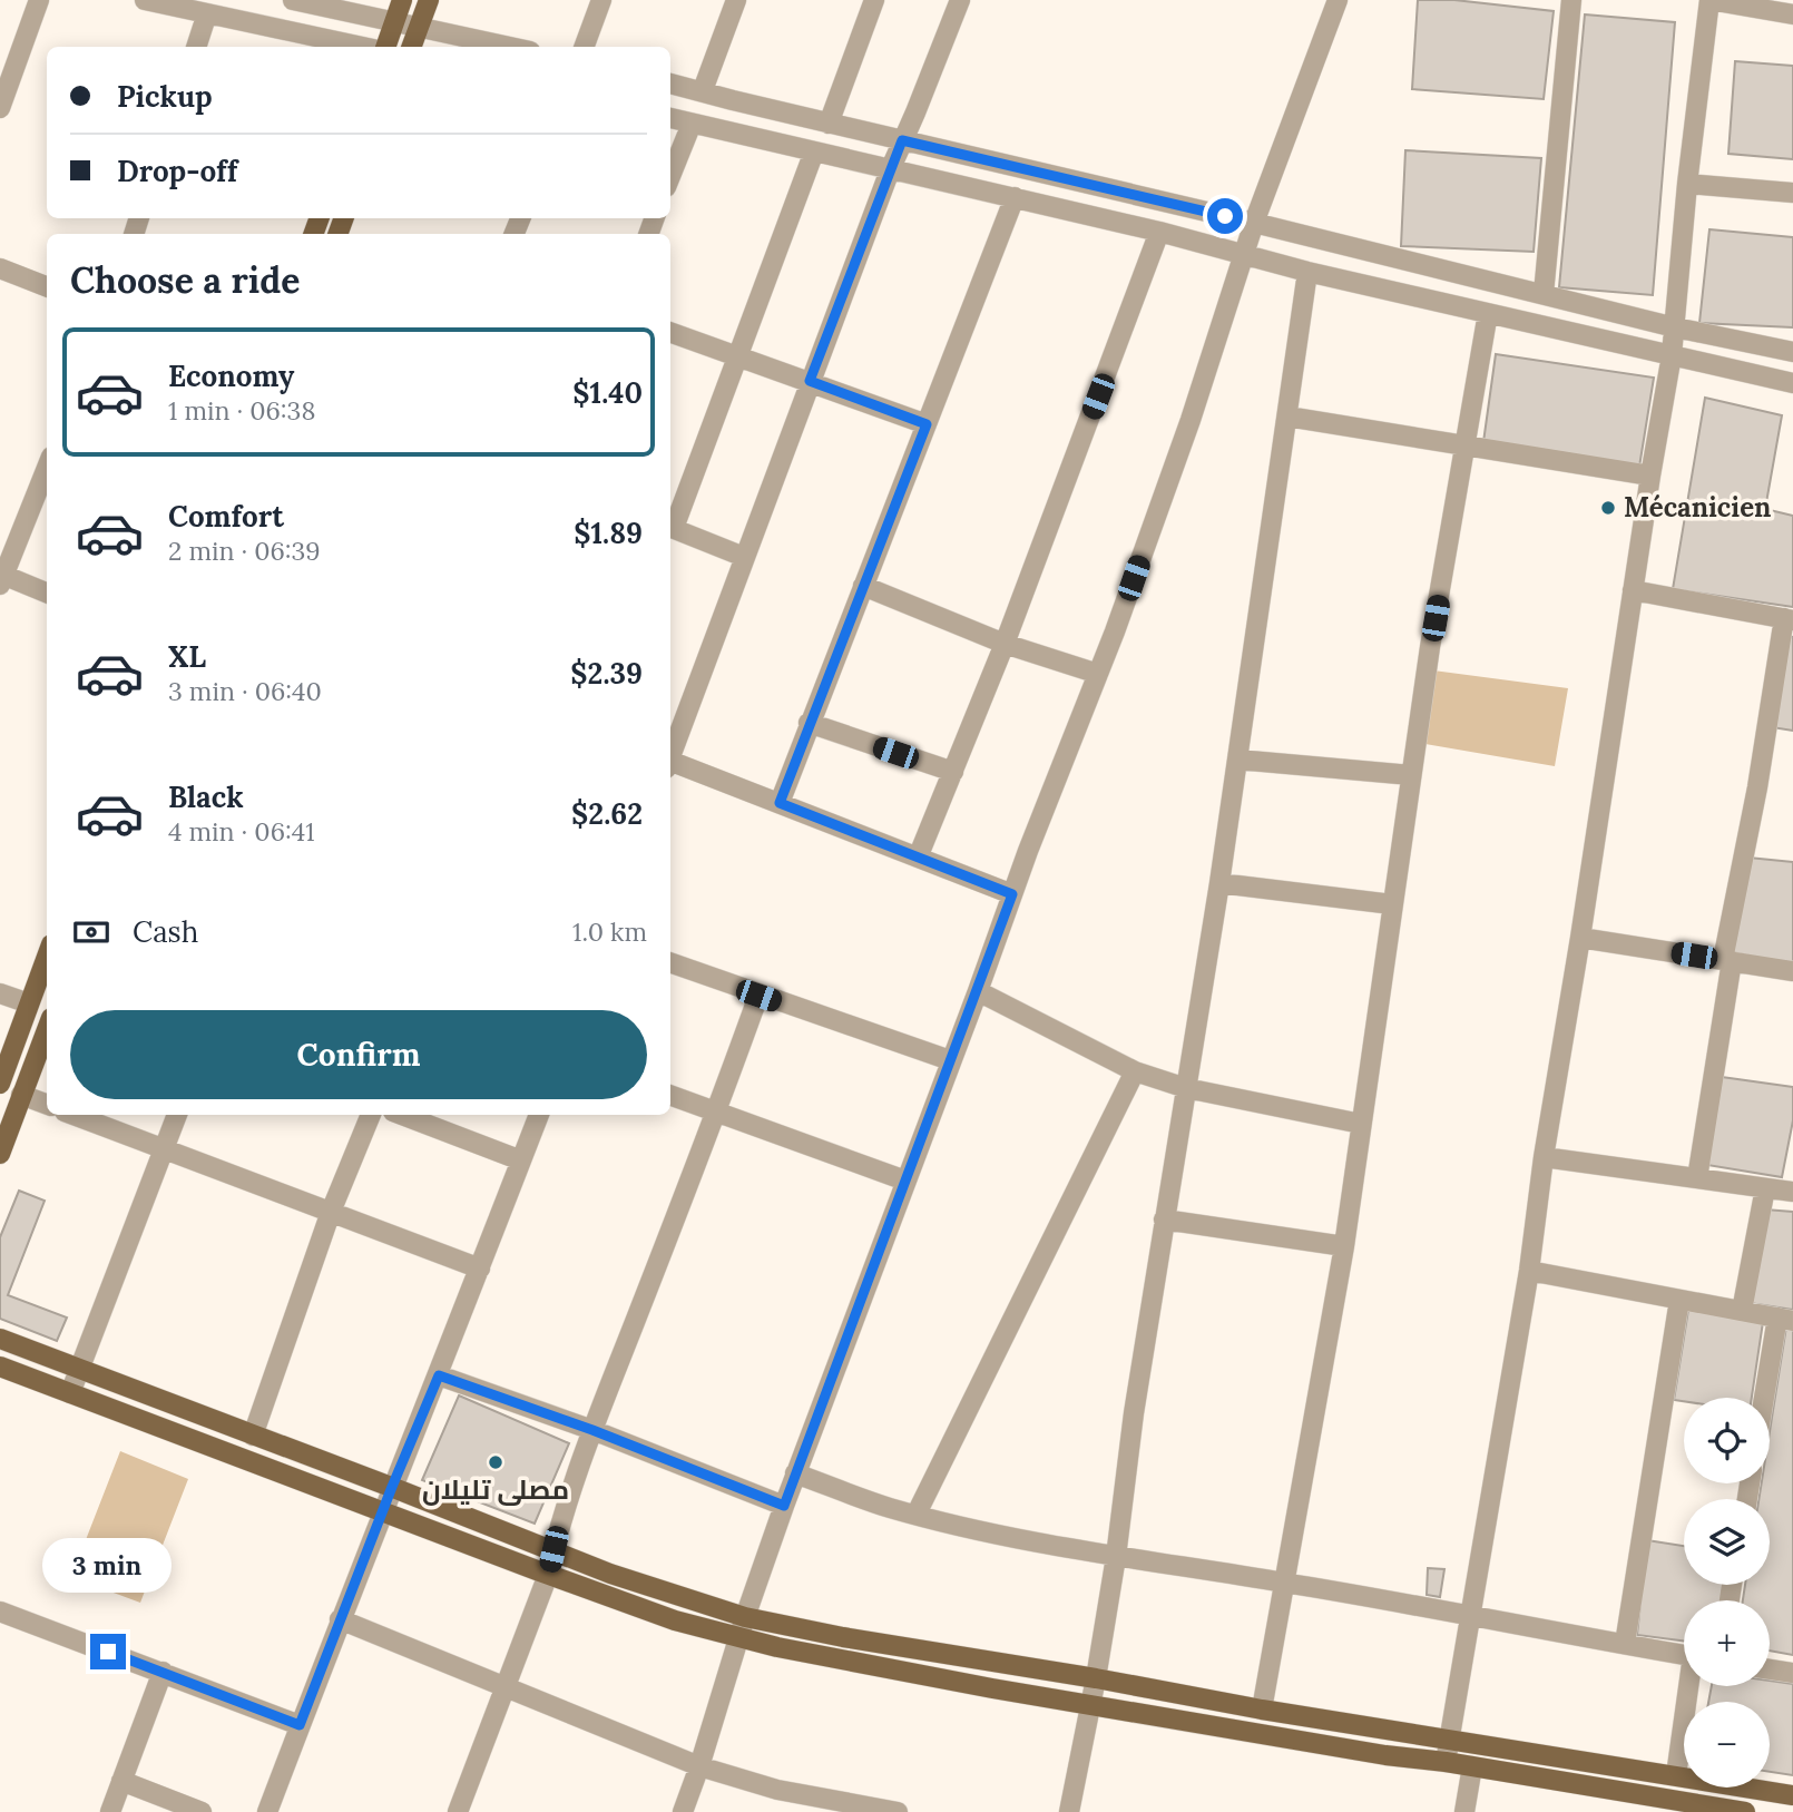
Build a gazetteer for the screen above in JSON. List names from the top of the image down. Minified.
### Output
{"places":["Mécanicien","مصلى تليلان"],"page":{"banner":["Pickup","Drop-off"],"heading":"Choose a ride","list":[{"name":"Economy","note":"1 min · 06:38","value":"$1.40"},{"name":"Comfort","note":"2 min · 06:39","value":"$1.89"},{"name":"XL","note":"3 min · 06:40","value":"$2.39"},{"name":"Black","note":"4 min · 06:41","value":"$2.62"}],"pay":["Cash","1.0 km"],"buttons":"Confirm","map_buttons":["+","−"],"bubble":"3 min"}}
